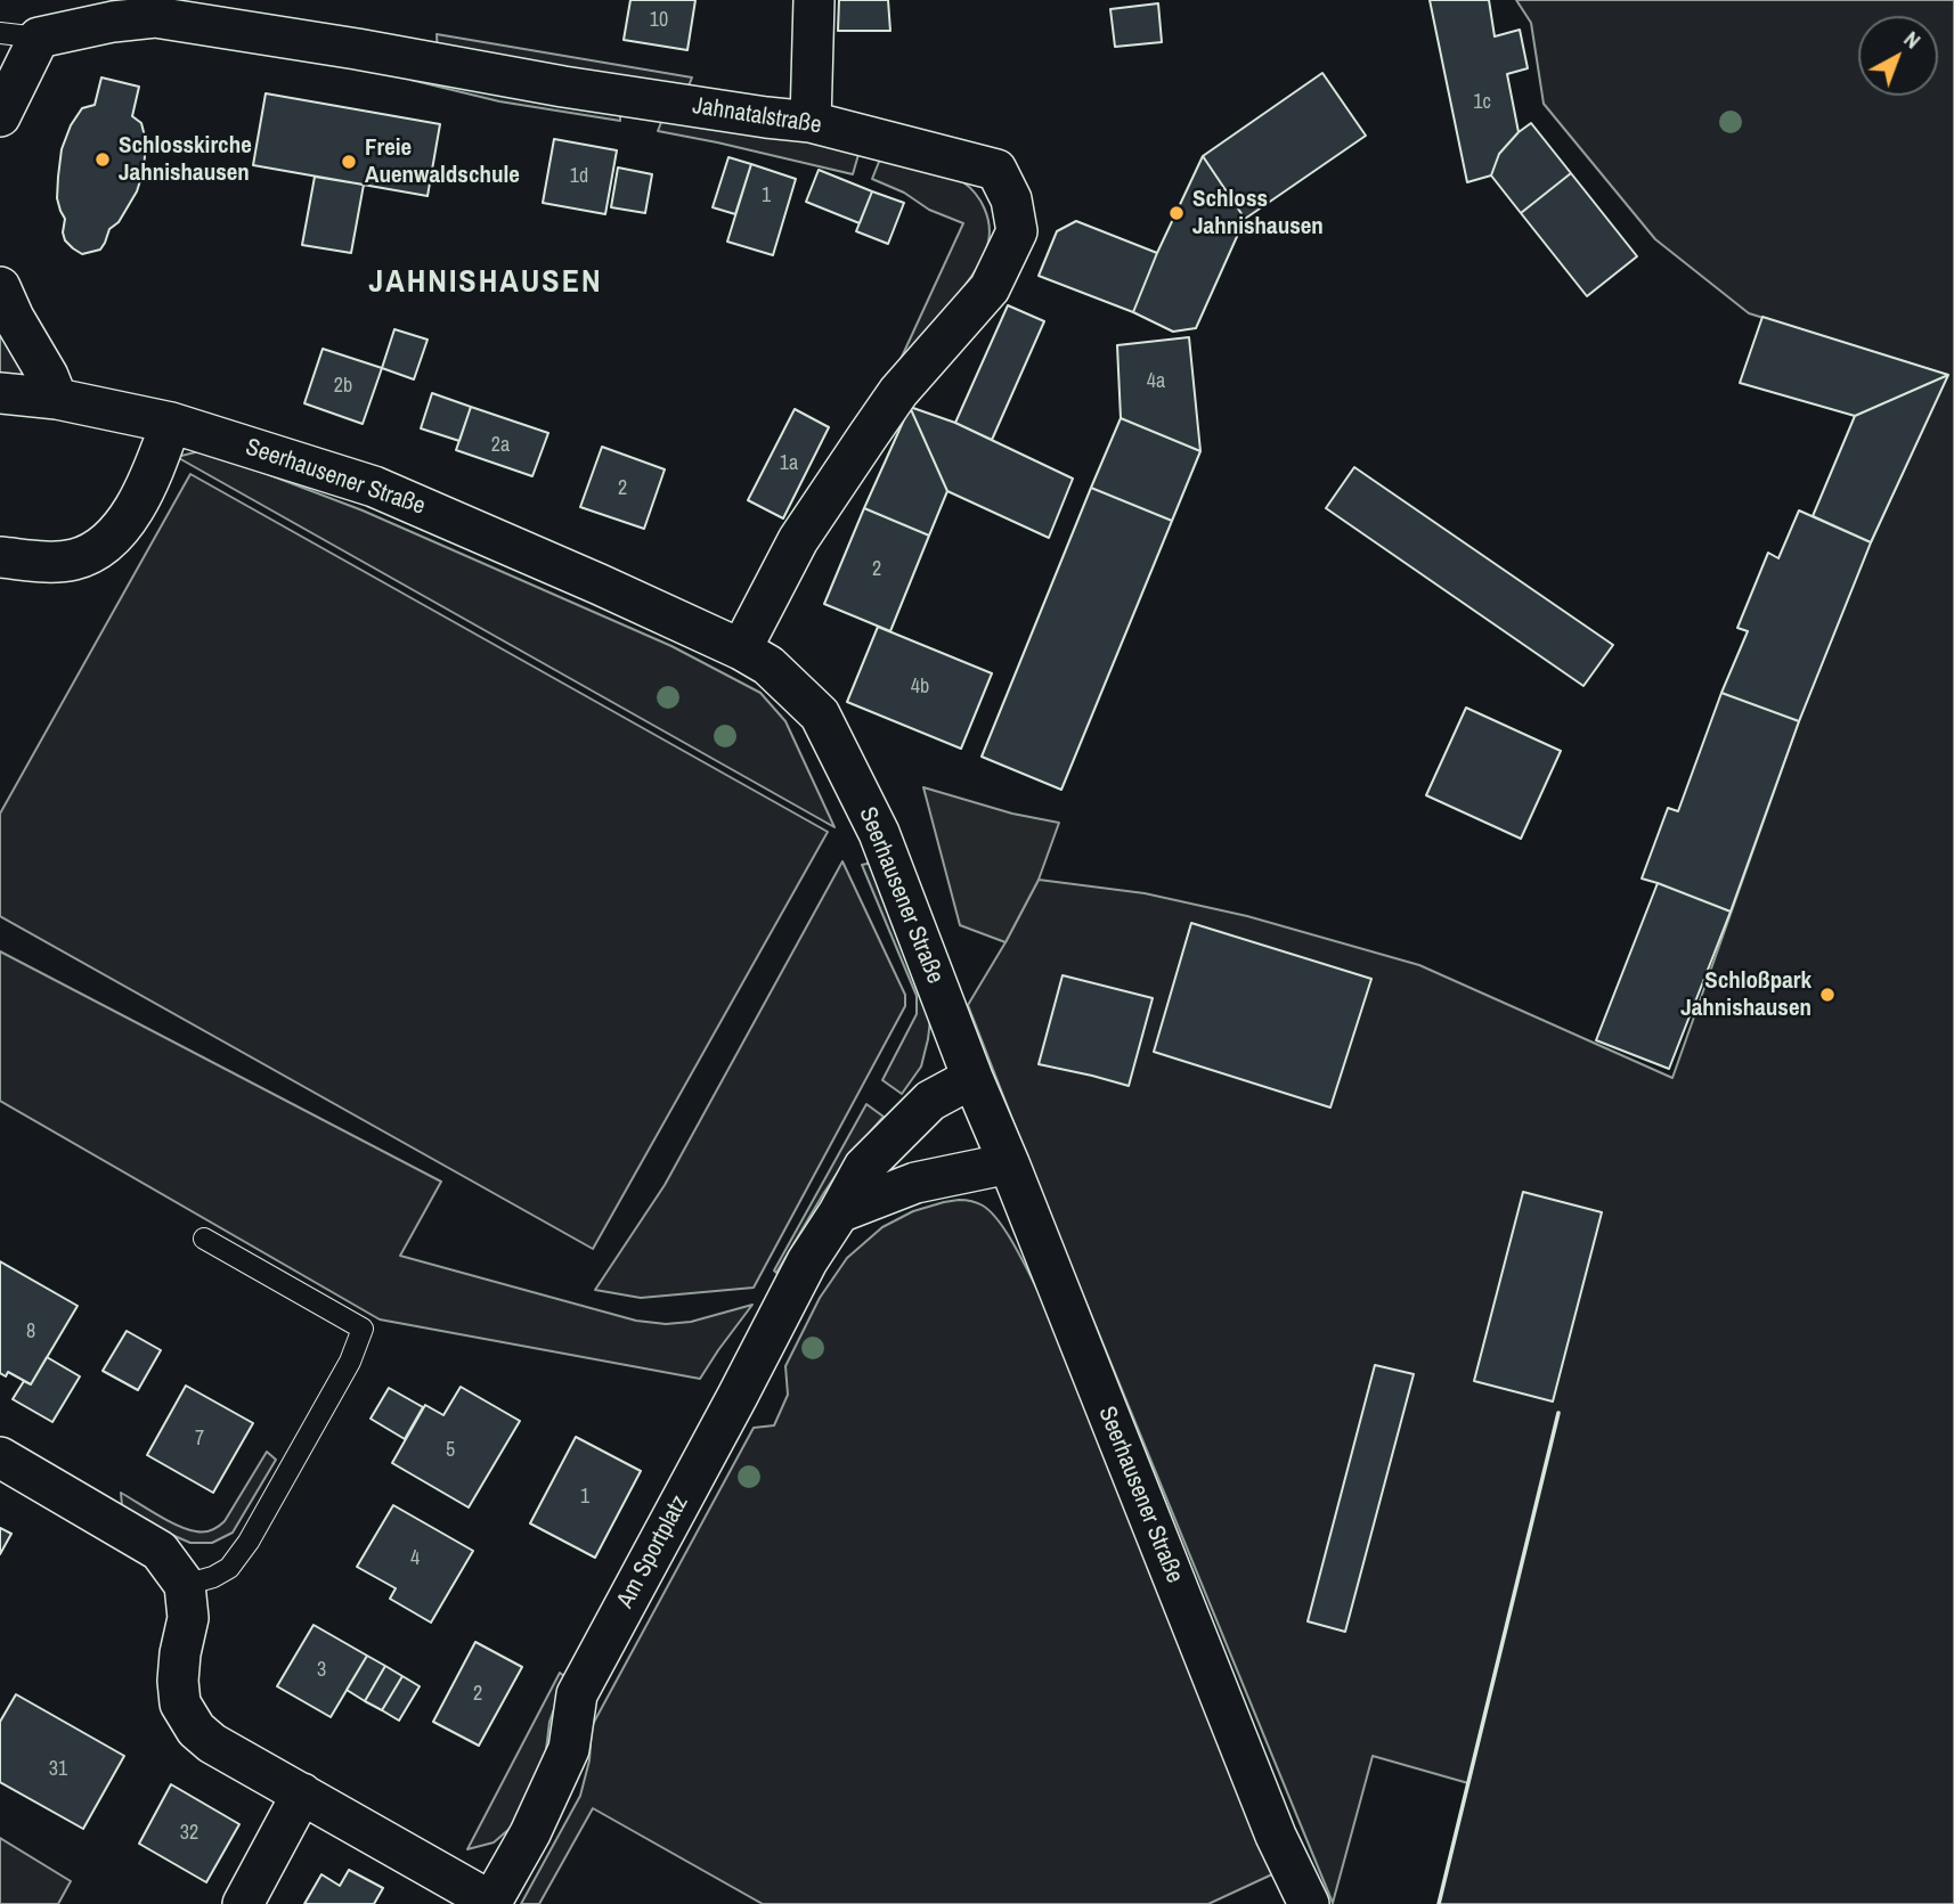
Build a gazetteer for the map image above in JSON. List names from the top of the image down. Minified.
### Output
{"streets":{"street":["Jahnatalstraße","Seerhausener Straße","Am Sportplatz"]},"crossings":[["Jahnatalstraße","Seerhausener Straße"],["Seerhausener Straße","Am Sportplatz"]],"districts":["JAHNISHAUSEN"],"places":["Schlosskirche Jahnishausen","Freie Auenwaldschule","Schloss Jahnishausen","Schloßpark Jahnishausen"],"house_numbers":["10","1c","1d","1","4a","2b","2a","1a","2","2","4b","8","7","5","1","4","3","2","31","32"],"north":"top right"}
